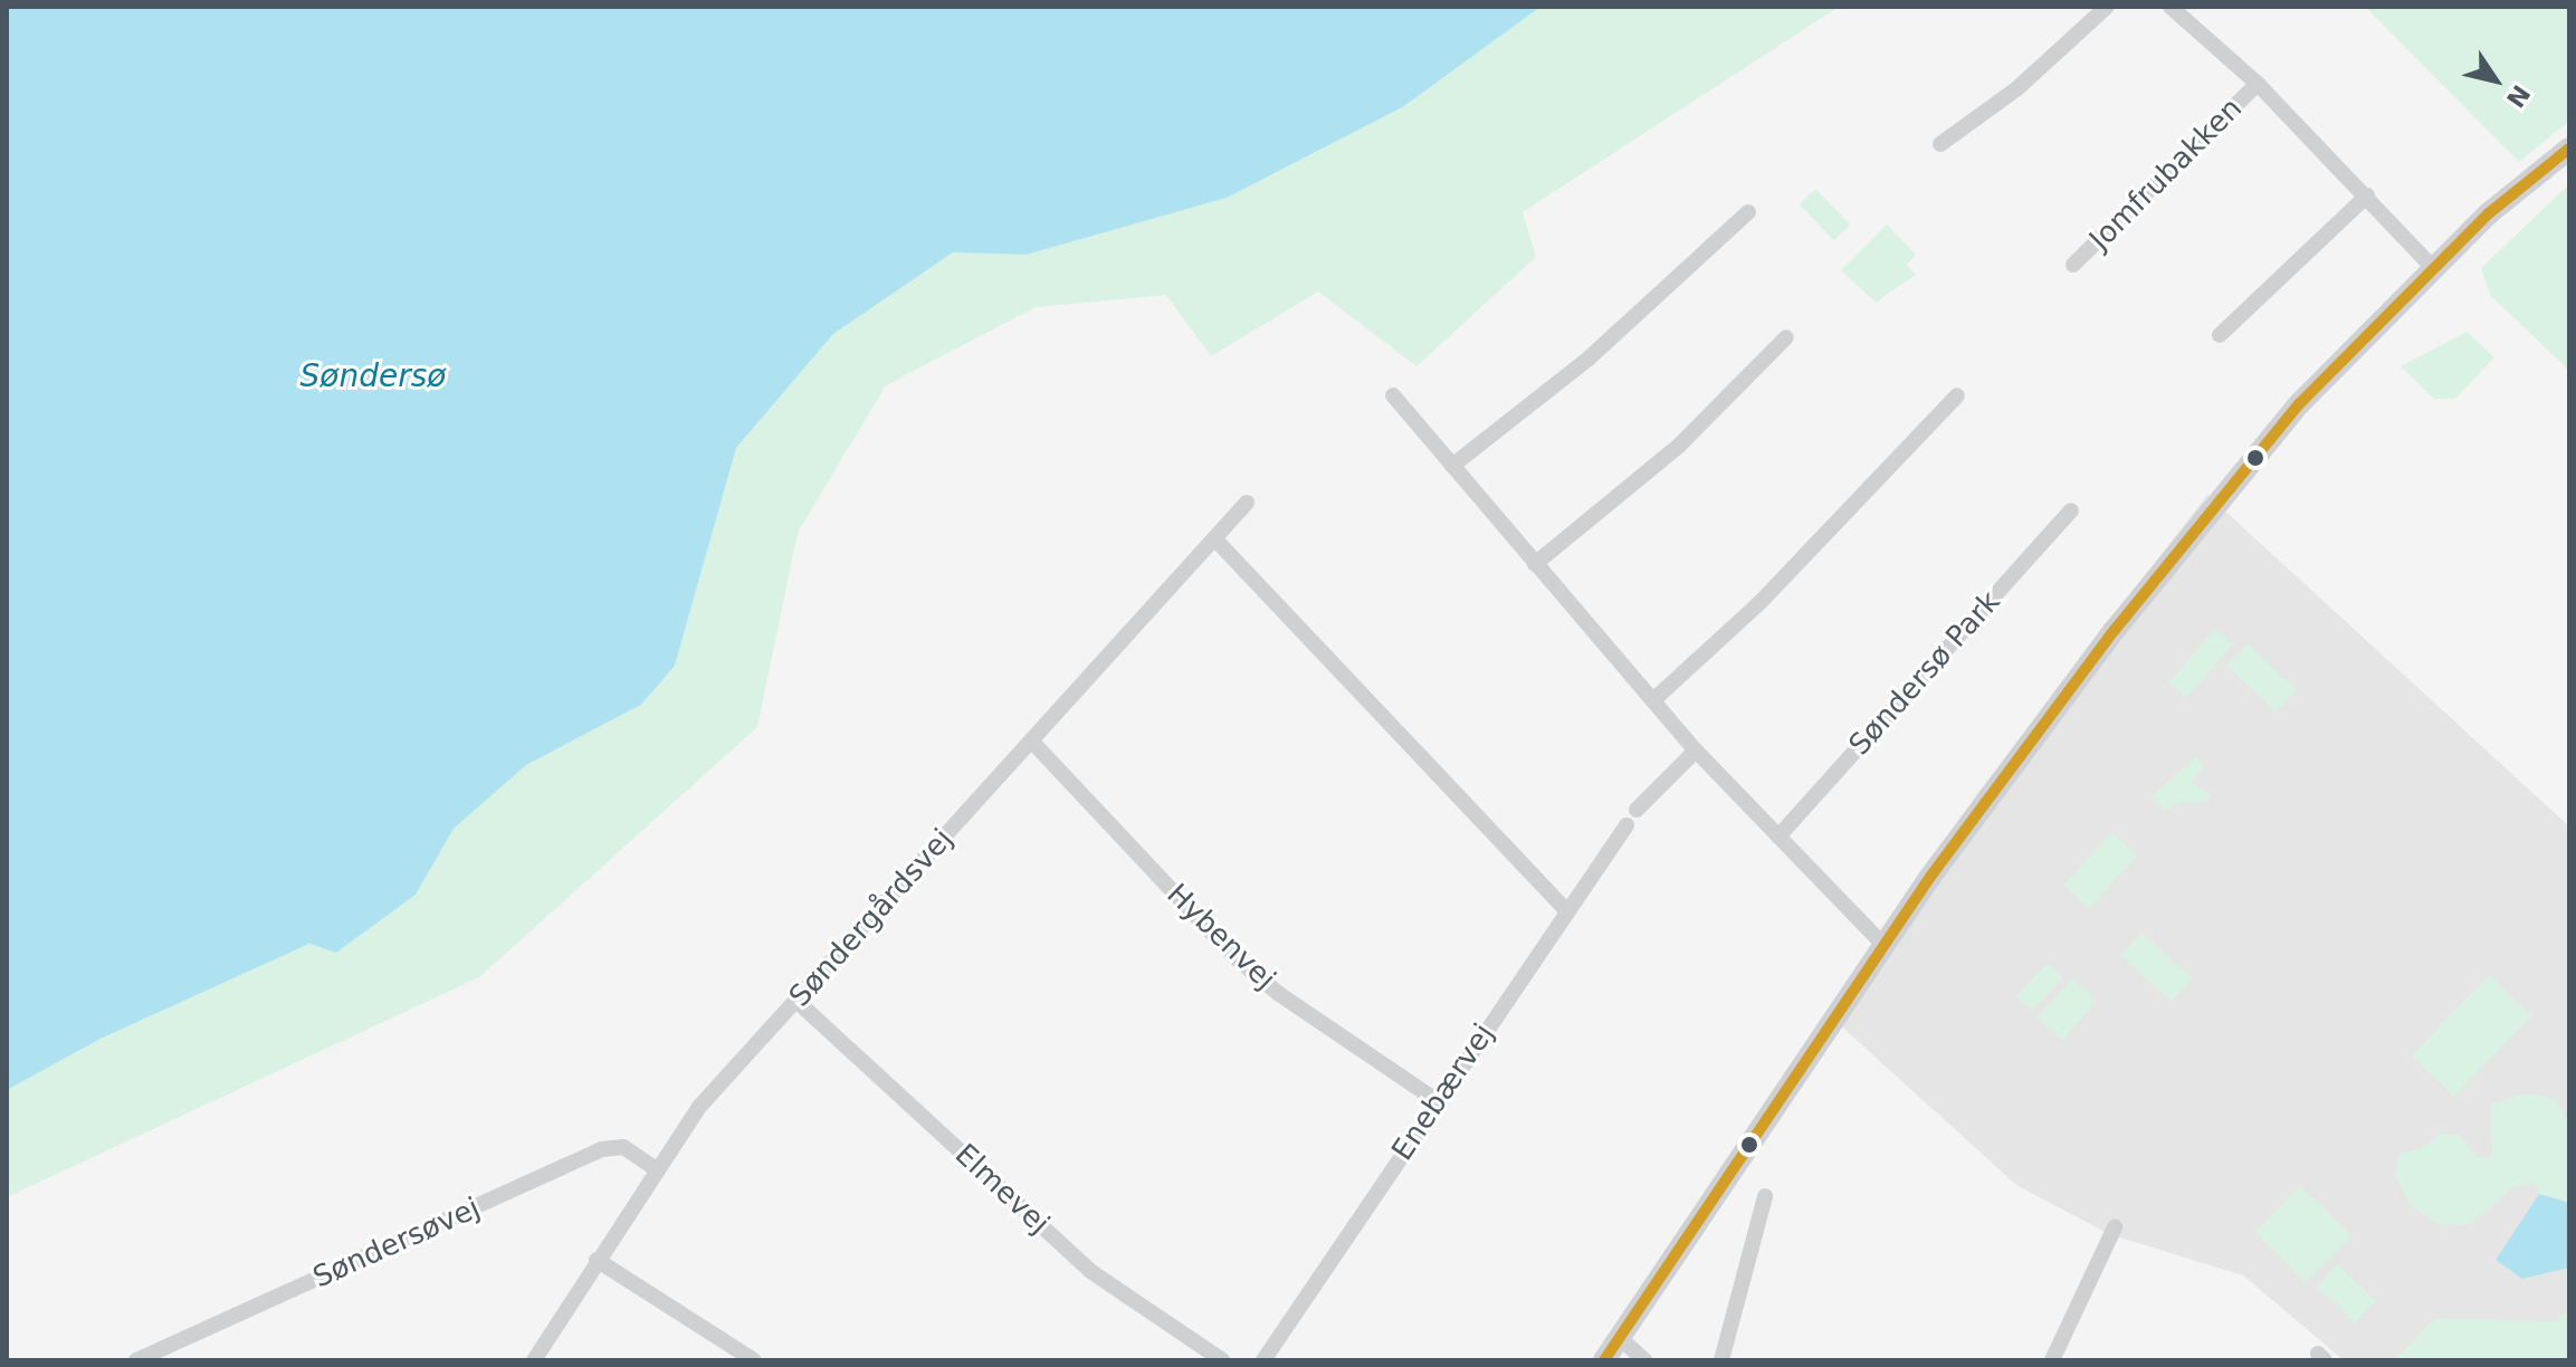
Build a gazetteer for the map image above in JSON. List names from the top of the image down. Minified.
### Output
{"streets":{"street":["Jomfrubakken","Søndersø Park","Søndergårdsvej","Hybenvej","Enebærvej","Elmevej","Søndersøvej"]},"crossings":[["Søndergårdsvej","Hybenvej"],["Søndergårdsvej","Elmevej"],["Søndergårdsvej","Søndersøvej"],["Hybenvej","Enebærvej"]],"water":["Søndersø"],"north":"bottom right"}
